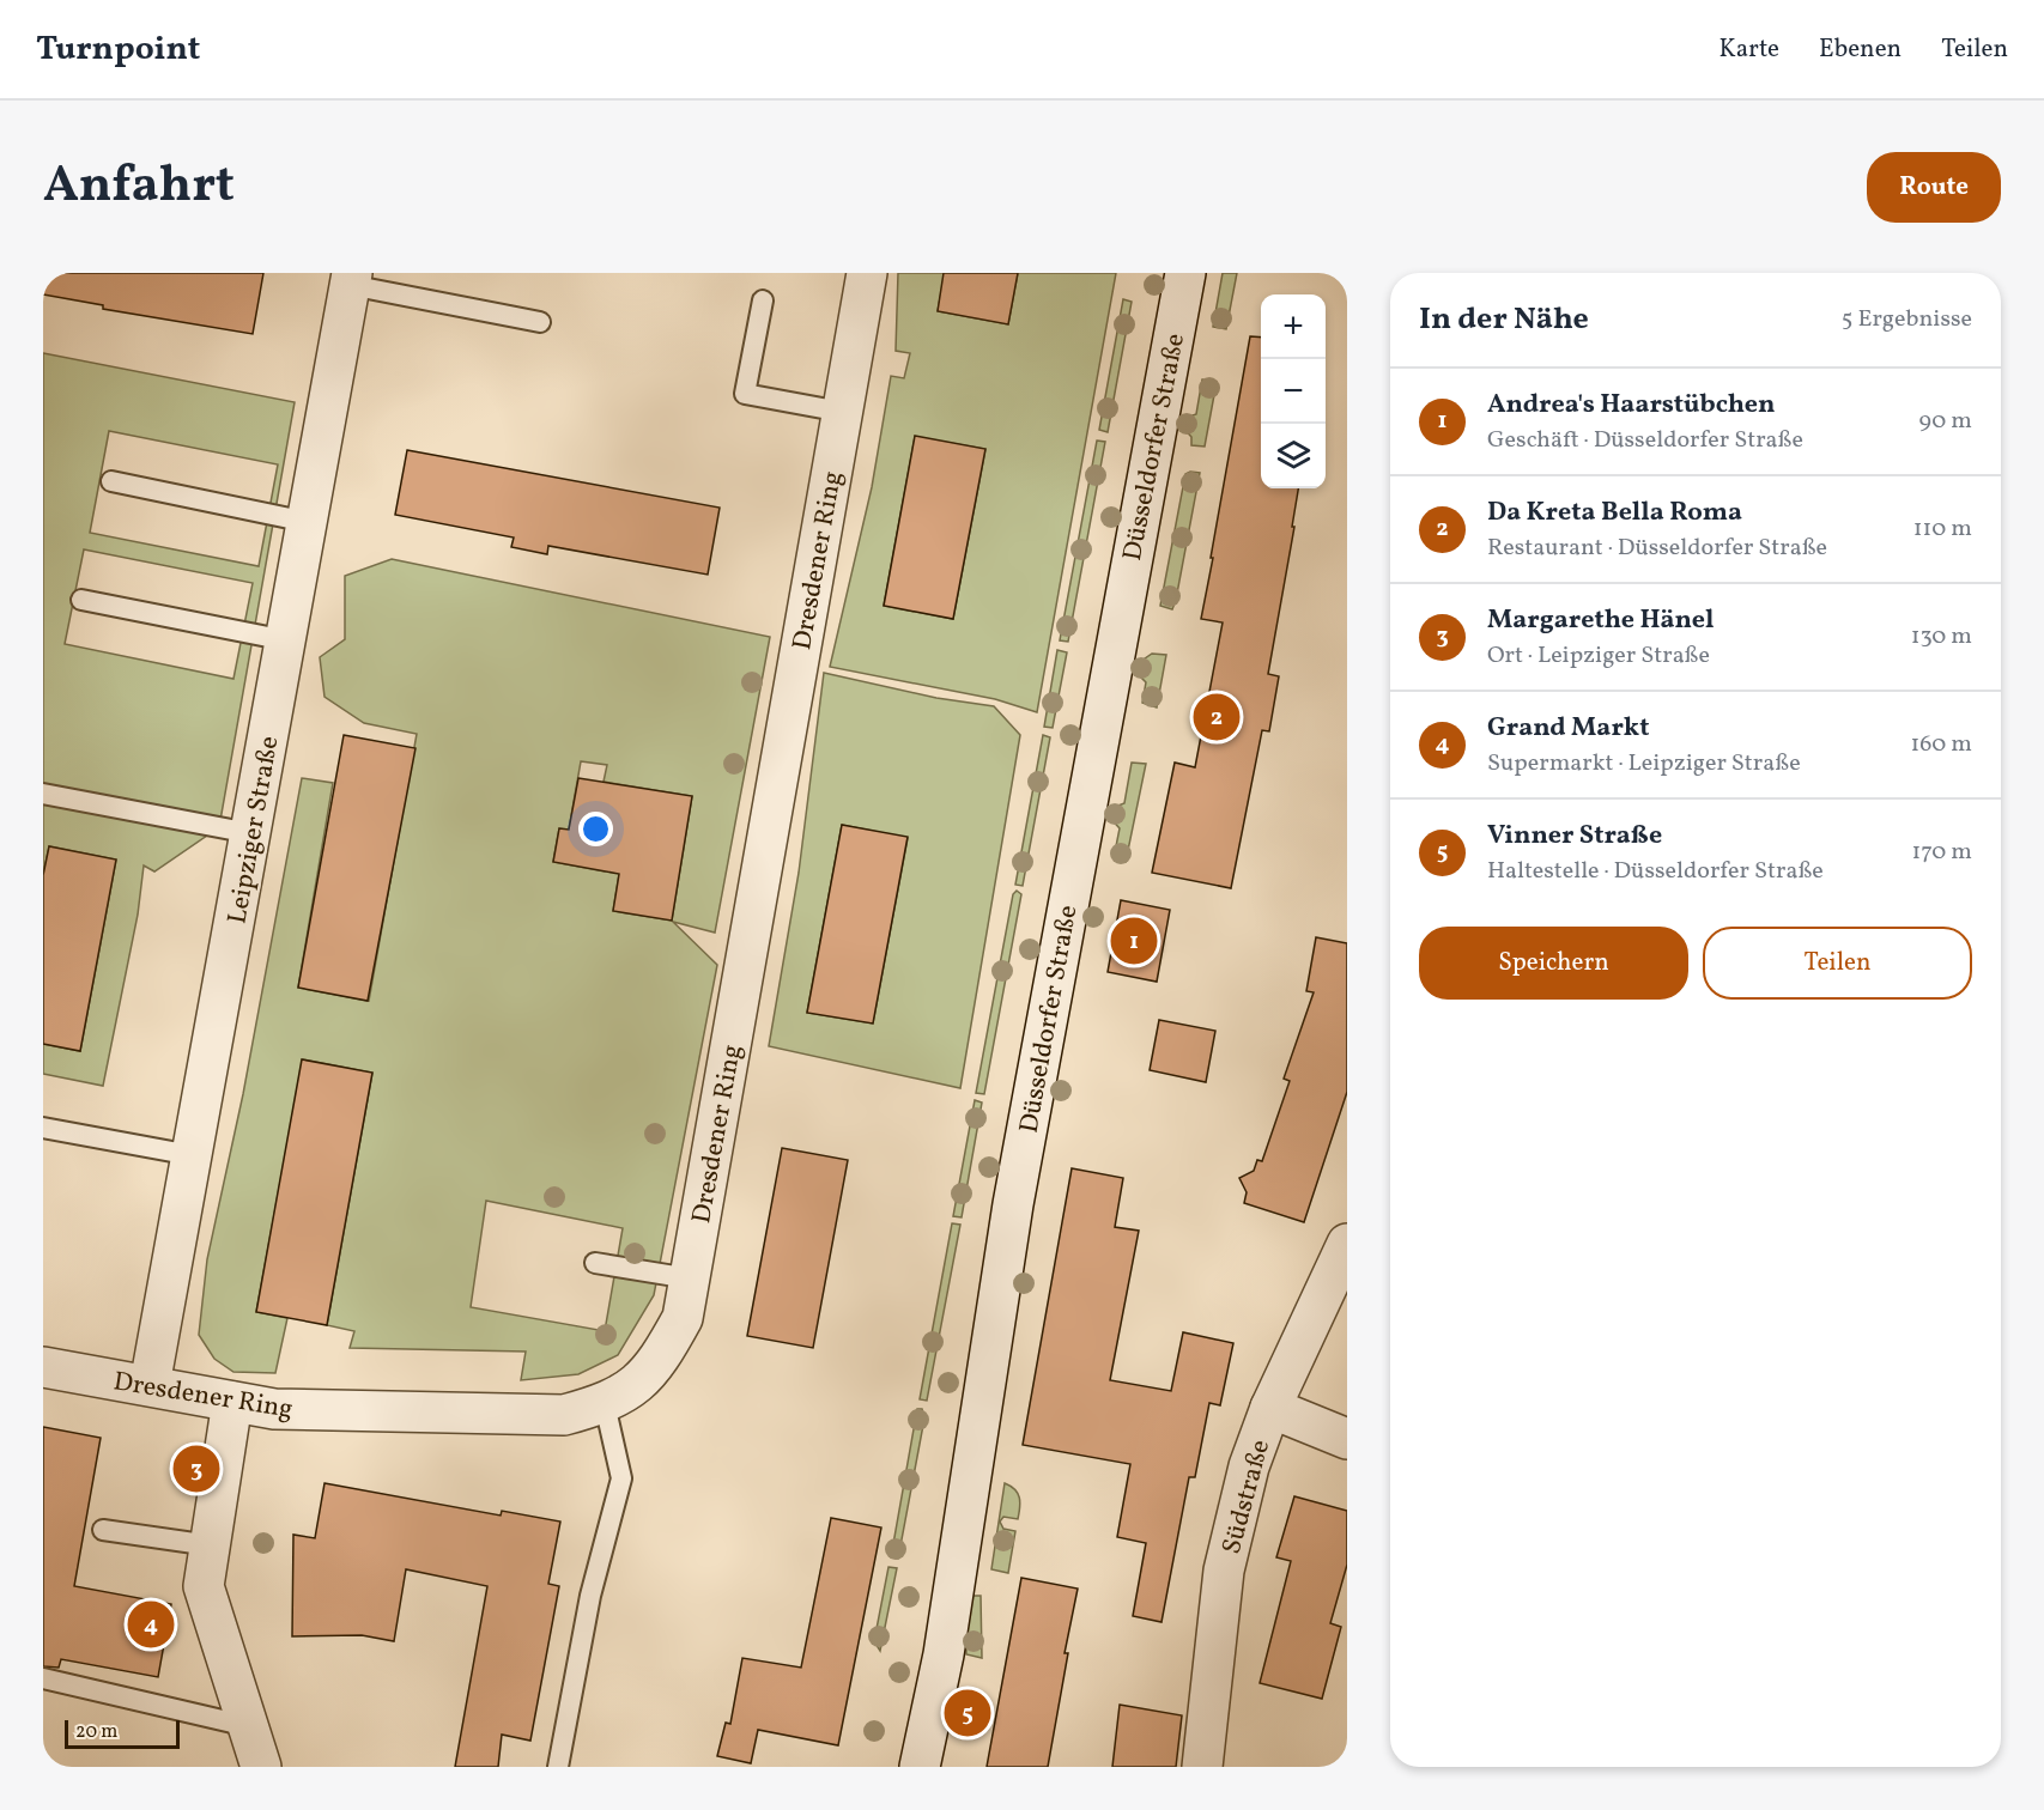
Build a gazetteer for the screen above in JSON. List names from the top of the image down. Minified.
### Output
{"streets":{"street":["Düsseldorfer Straße","Dresdener Ring","Leipziger Straße","Südstraße"]},"crossings":[["Dresdener Ring","Leipziger Straße"]],"scale_bar":"20 m","page":{"header":"Turnpoint","nav":["Karte","Ebenen","Teilen"],"title":"Anfahrt","buttons":["Route",["Speichern","Teilen"]],"heading":["In der Nähe","5 Ergebnisse"],"map_buttons":["+","−"],"list":[{"mark":"1","name":"Andrea's Haarstübchen","note":"Geschäft · Düsseldorfer Straße","value":"90 m"},{"mark":"2","name":"Da Kreta Bella Roma","note":"Restaurant · Düsseldorfer Straße","value":"110 m"},{"mark":"3","name":"Margarethe Hänel","note":"Ort · Leipziger Straße","value":"130 m"},{"mark":"4","name":"Grand Markt","note":"Supermarkt · Leipziger Straße","value":"160 m"},{"mark":"5","name":"Vinner Straße","note":"Haltestelle · Düsseldorfer Straße","value":"170 m"}],"pins":["2","1","3","4","5"],"scale":"20 m"}}
